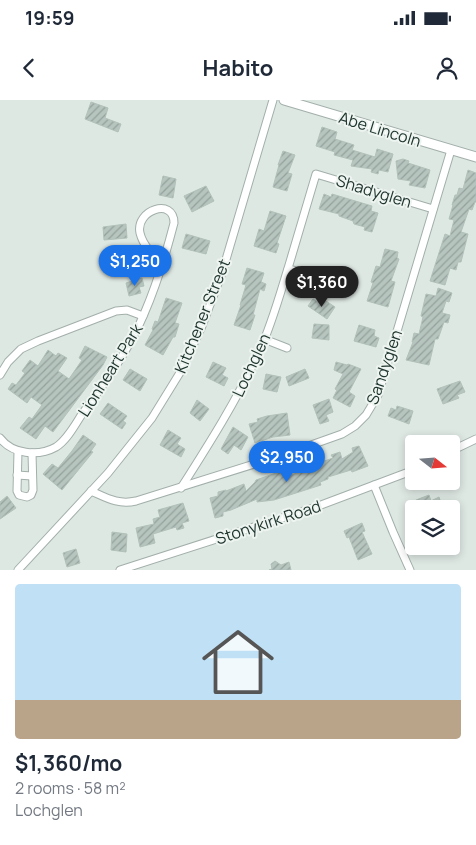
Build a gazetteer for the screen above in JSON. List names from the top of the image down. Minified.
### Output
{"streets":{"street":["Abe Lincoln","Shadyglen","Kitchener Street","Lochglen","Sandyglen","Lionheart Park","Stonykirk Road"]},"crossings":[["Abe Lincoln","Sandyglen"],["Shadyglen","Lochglen"],["Shadyglen","Sandyglen"],["Kitchener Street","Sandyglen"],["Lochglen","Sandyglen"]],"north":"right","page":{"status":"19:59","header":"Habito","price":["$1,250","$1,360","$2,950"],"list":[{"name":"$1,360/mo","note":"2 rooms · 58 m² · Lochglen"}]}}
